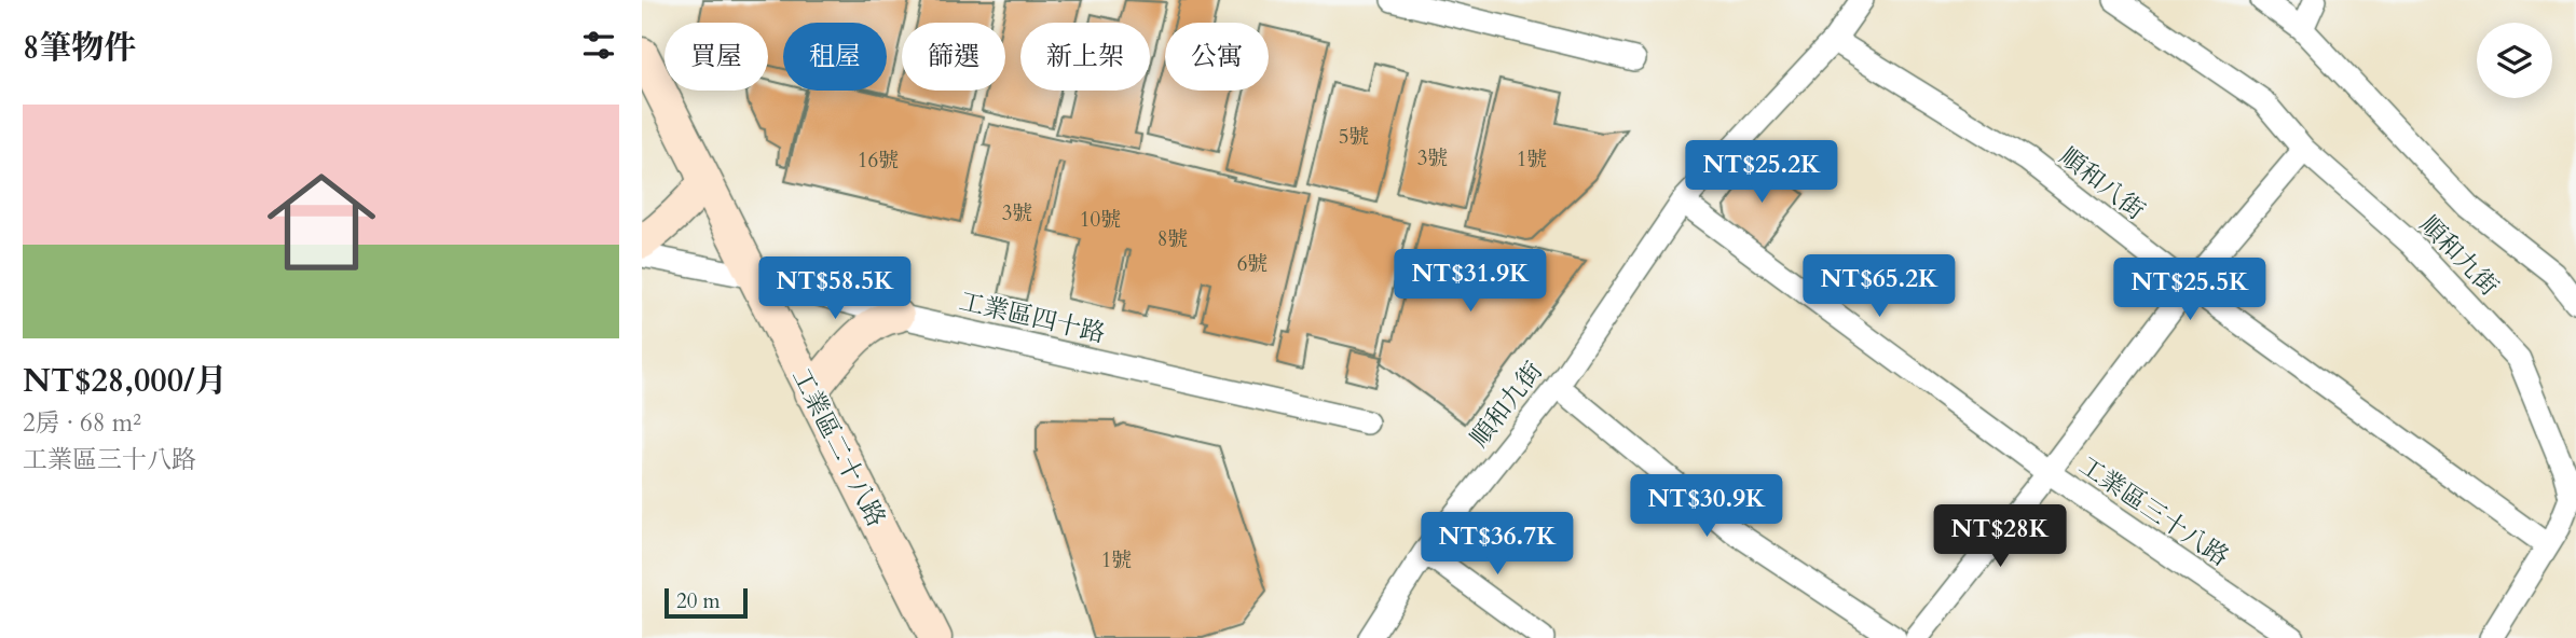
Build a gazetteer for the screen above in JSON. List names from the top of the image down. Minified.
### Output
{"streets":{"street":["順和八街","順和九街","工業區四十路","工業區二十八路","工業區三十八路"]},"crossings":[["順和八街","順和九街"],["工業區四十路","工業區二十八路"]],"house_numbers":["5號","3號","1號","16號","3號","10號","8號","6號","1號"],"scale_bar":"20 m","page":{"heading":"8筆物件","chip":["買屋","租屋","篩選","新上架","公寓"],"list":[{"name":"NT$28,000/月","note":"2房 · 68 m² · 工業區三十八路"}],"price":["NT$25.2K","NT$31.9K","NT$65.2K","NT$58.5K","NT$25.5K","NT$30.9K","NT$28K","NT$36.7K"],"scale":"20 m"}}
